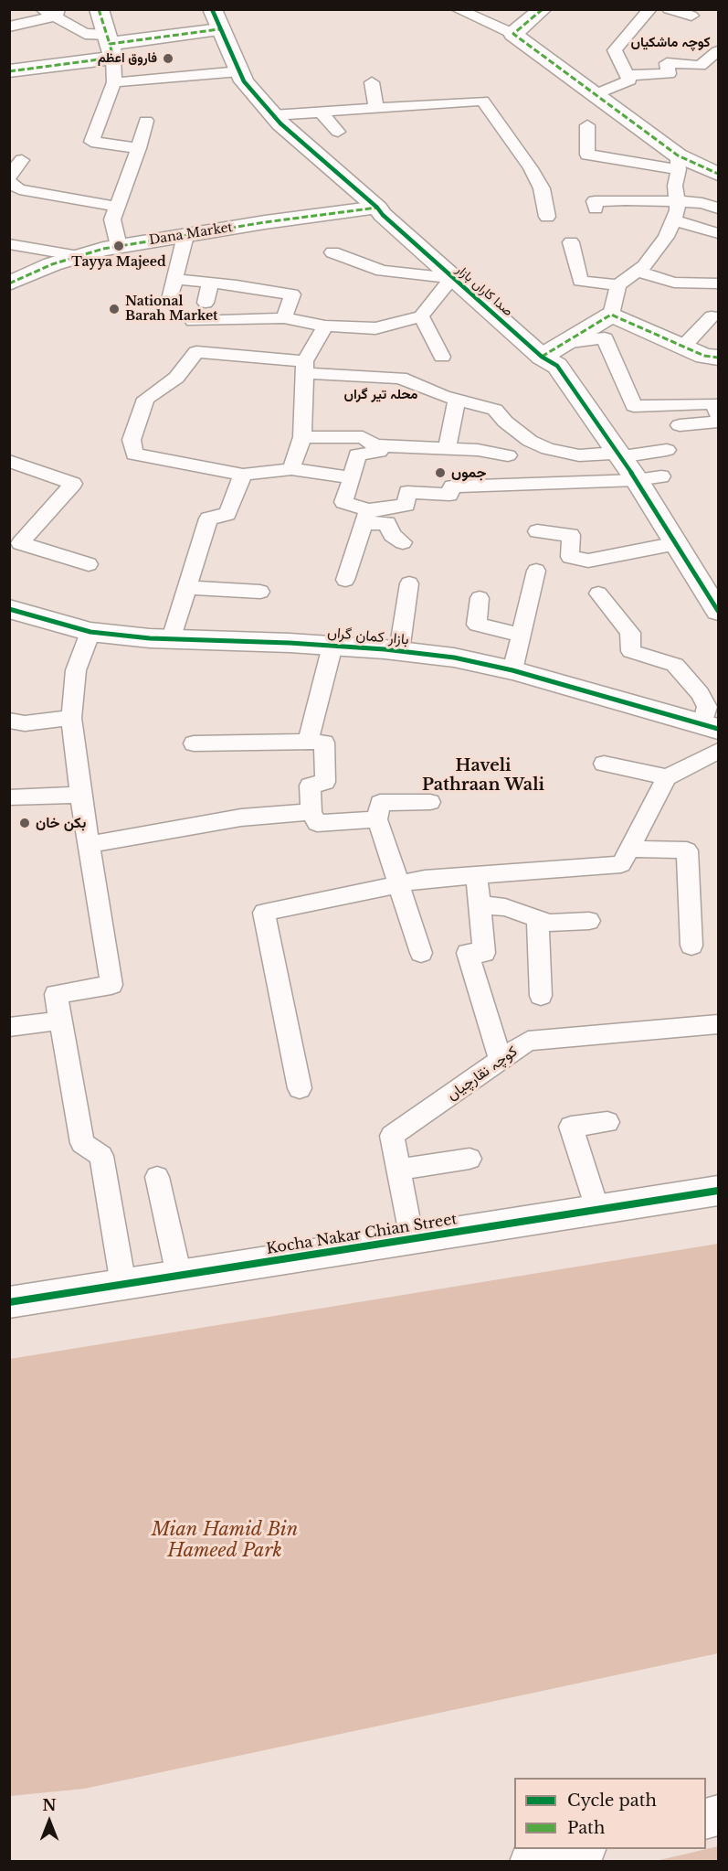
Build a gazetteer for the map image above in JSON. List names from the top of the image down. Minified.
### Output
{"streets":{"street":["Dana Market","صدا کاراں بازار","بازار کمان گراں","Kocha Nakar Chian Street"],"lane":["کوچہ نقارچیاں"]},"crossings":[["Dana Market","صدا کاراں بازار"],["کوچہ نقارچیاں","Kocha Nakar Chian Street"]],"districts":["کوچہ ماشکیاں","محلہ تیر گراں","Haveli Pathraan Wali"],"parks":["Mian Hamid Bin Hameed Park"],"places":["فاروق اعظم","Tayya Majeed","National Barah Market","جموں","بکن خان"],"legend":["Cycle path","Path"],"north":"top"}
